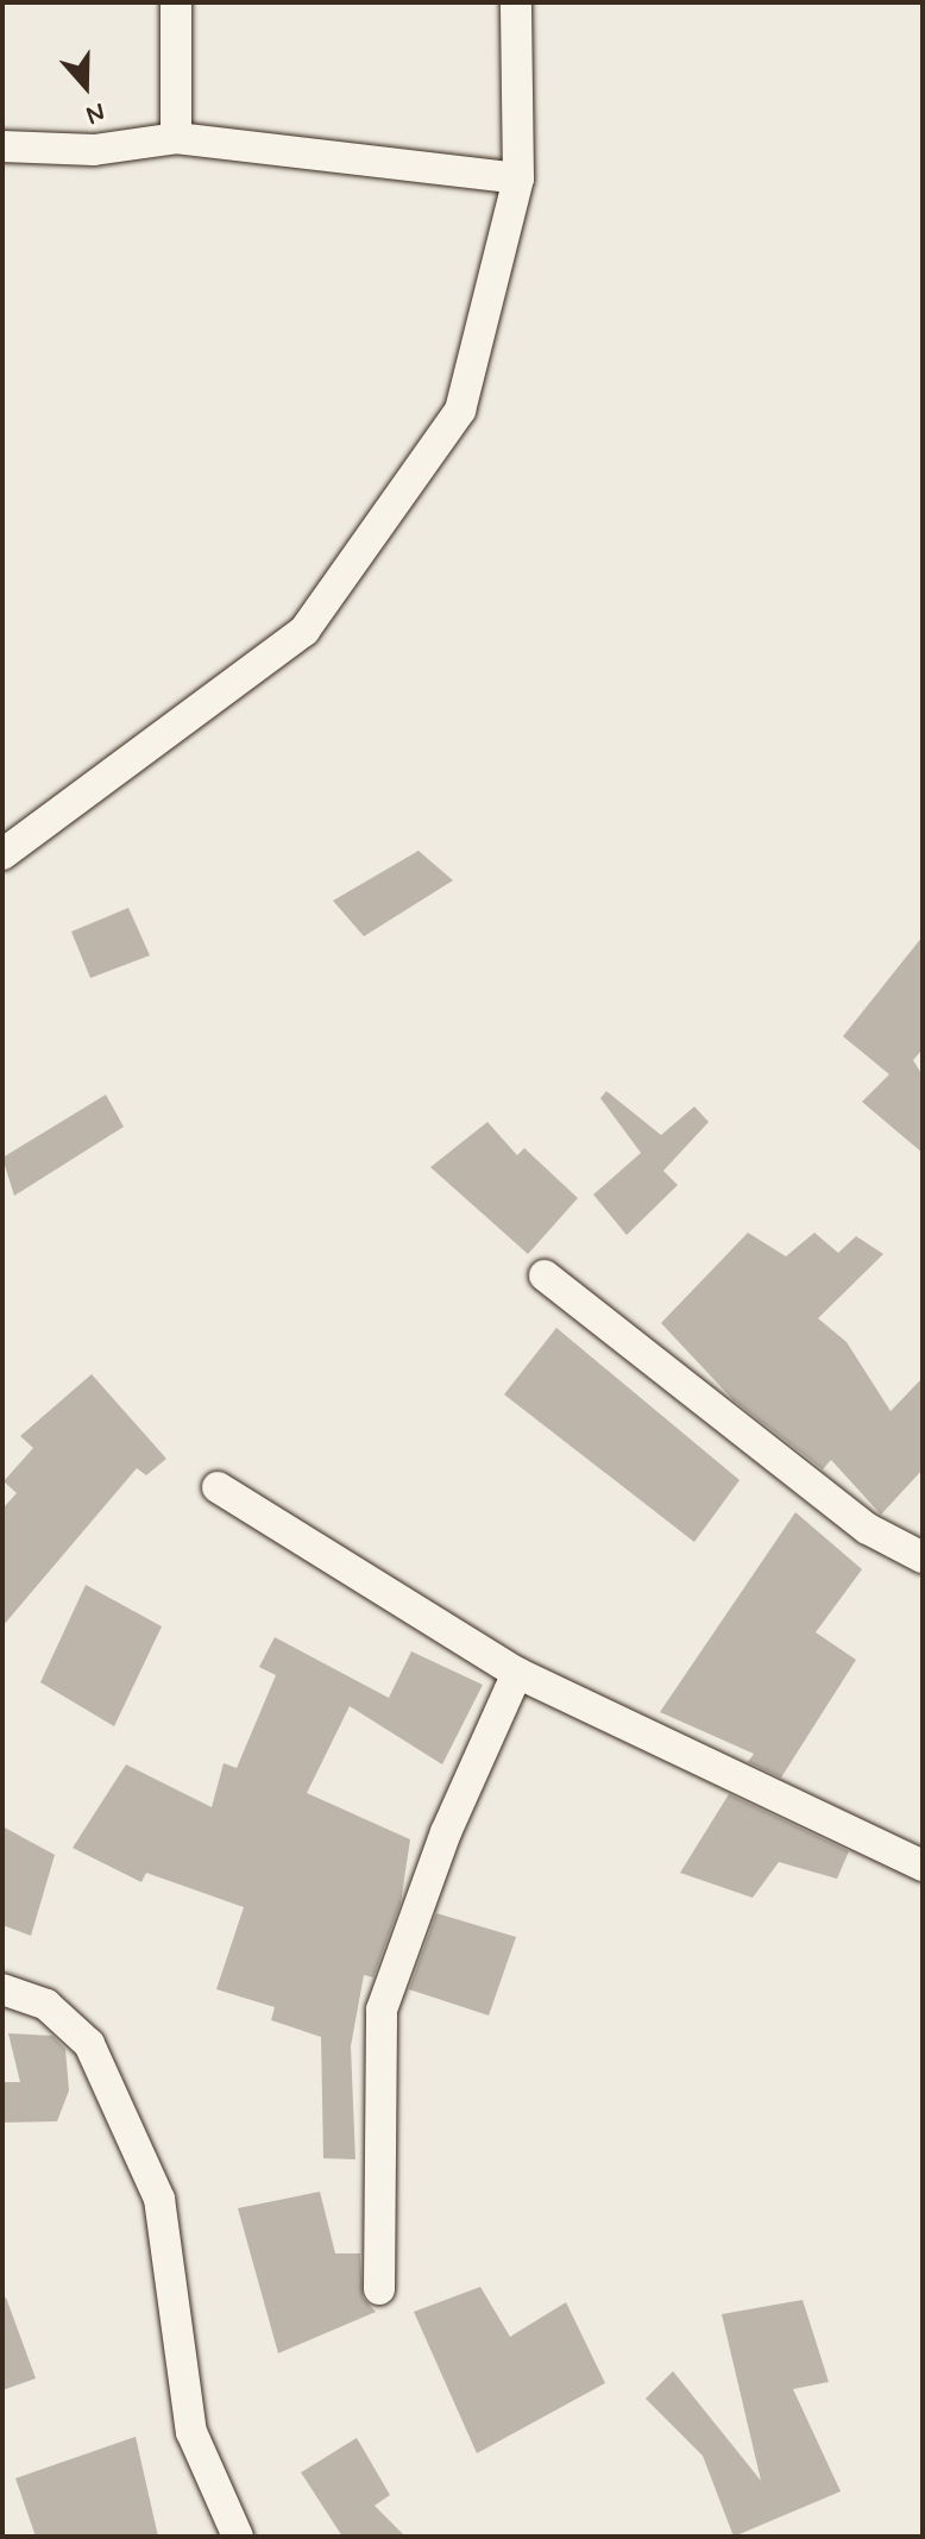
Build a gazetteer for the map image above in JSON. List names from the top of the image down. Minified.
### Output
{"north":"bottom"}
